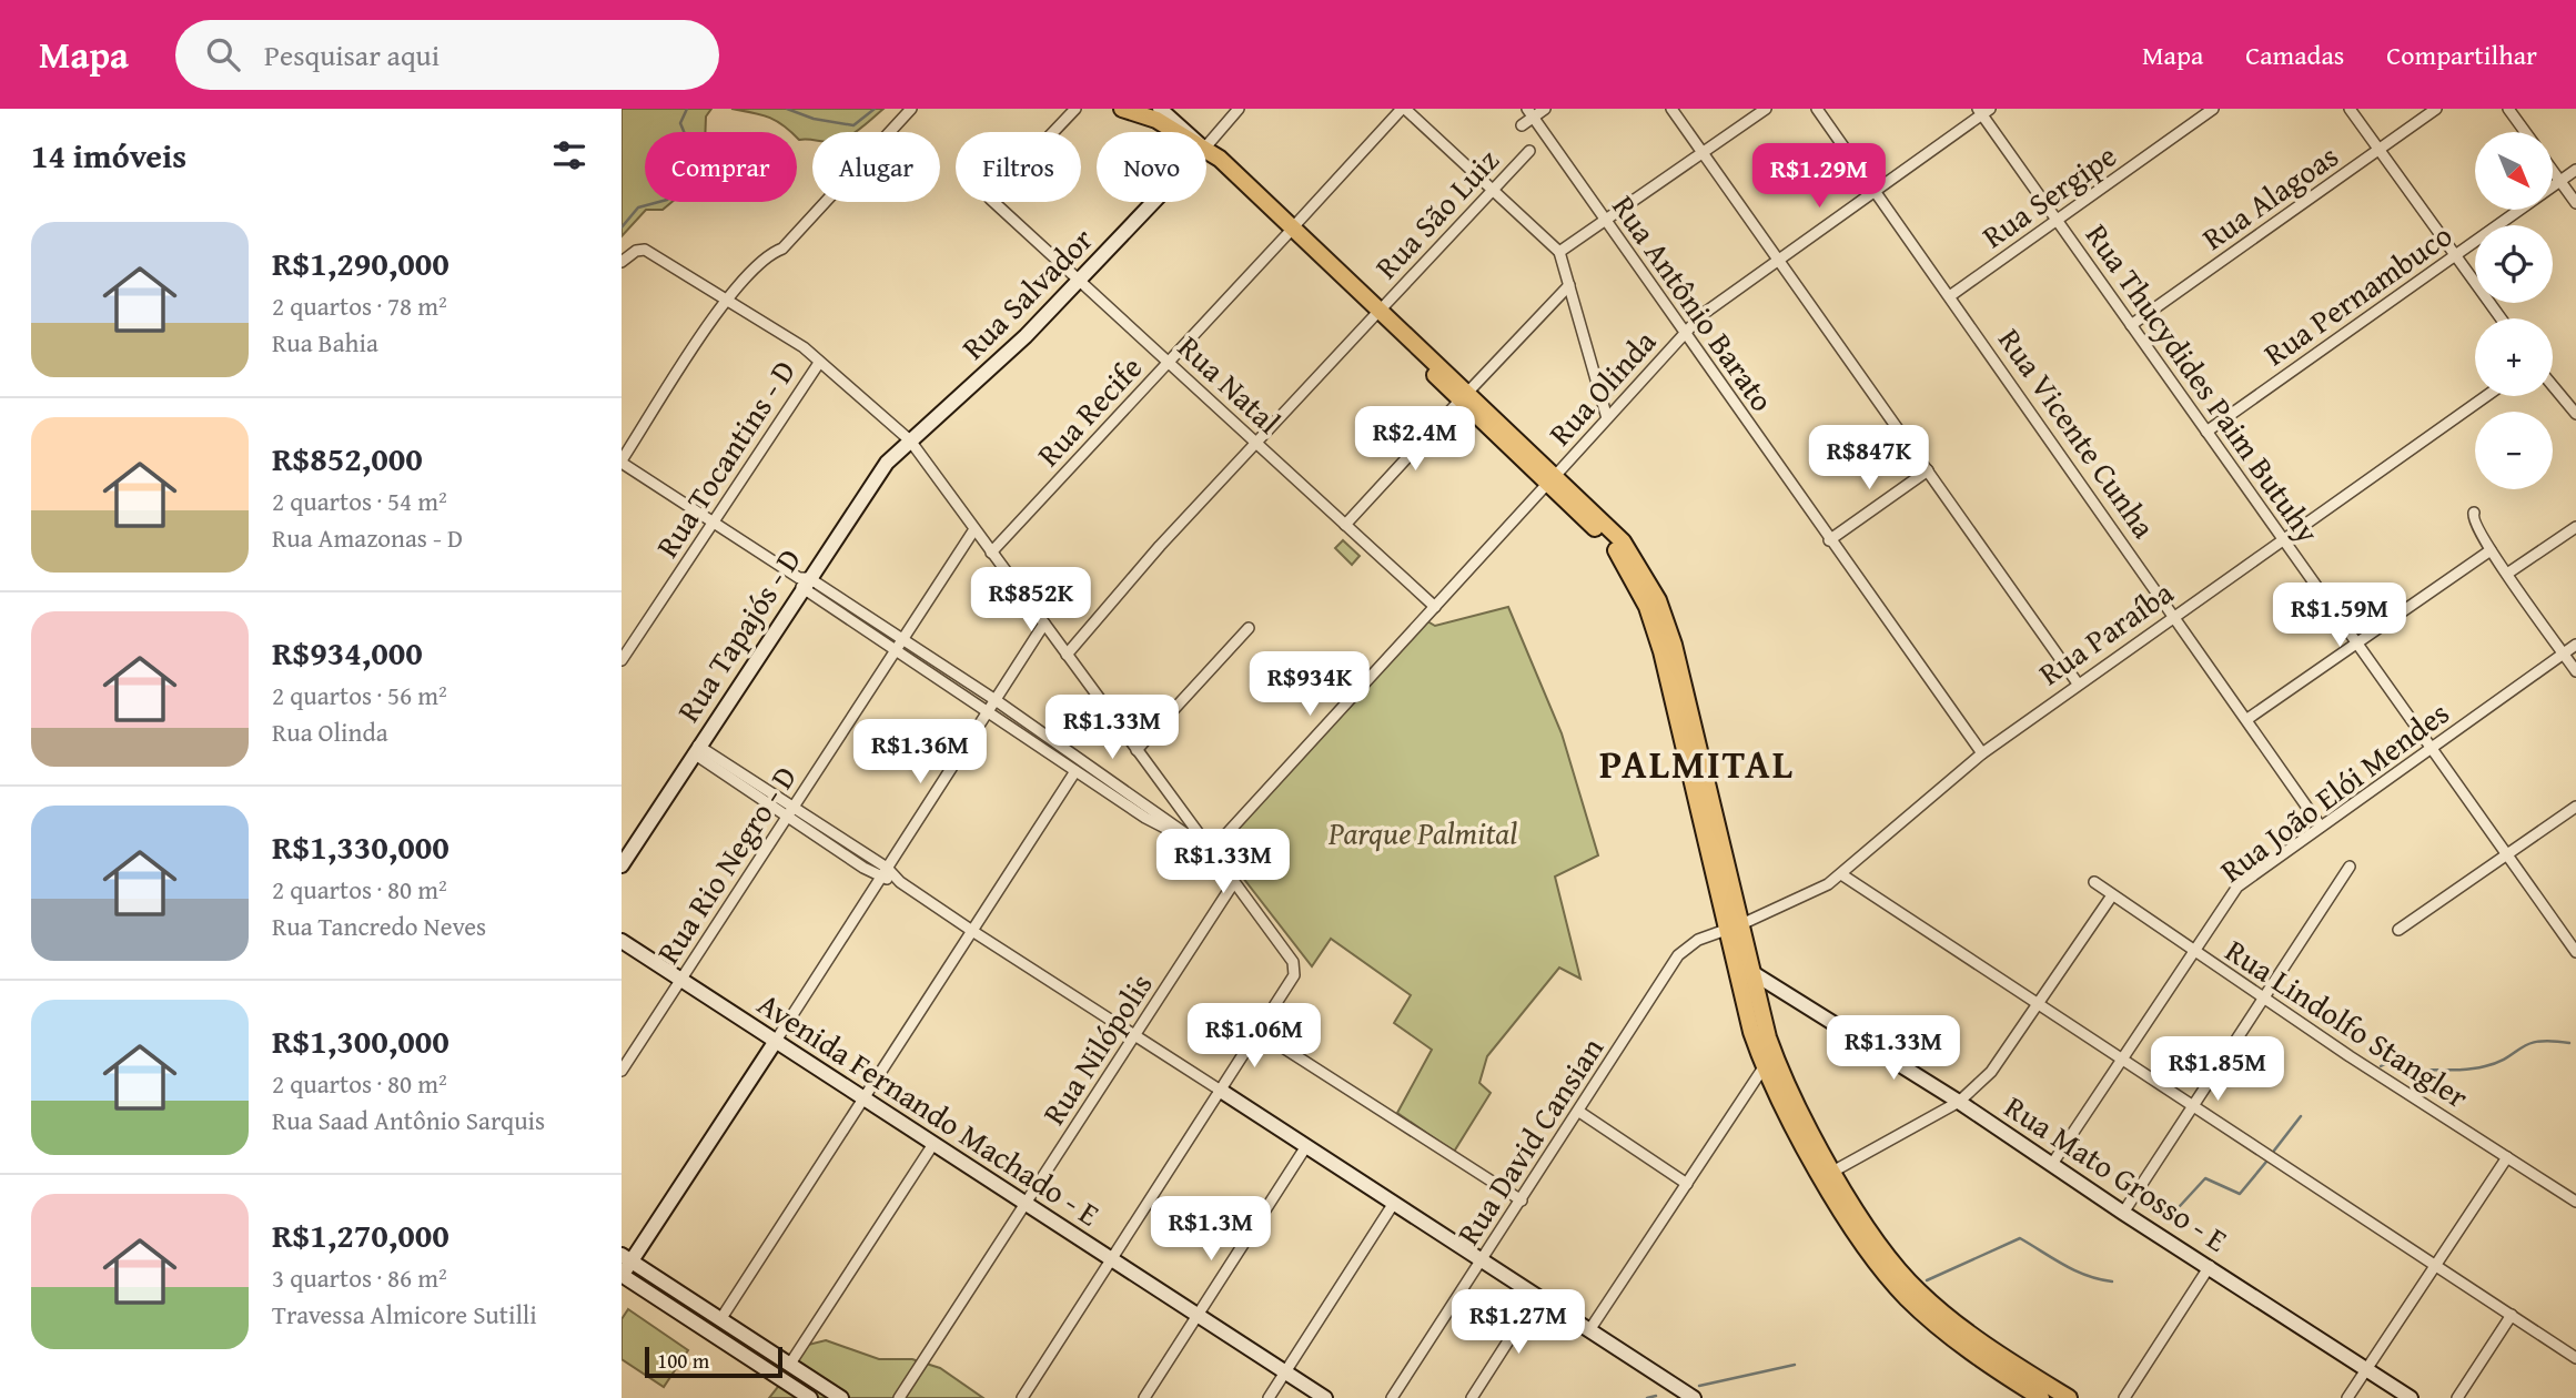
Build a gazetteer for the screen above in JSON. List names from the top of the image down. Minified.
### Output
{"streets":{"street":["Rua Sergipe","Rua Alagoas","Rua São Luiz","Rua Salvador","Rua Pernambuco","Rua Antônio Barato","Rua Thucydides Paim Butuhy","Rua Natal","Rua Olinda","Rua Recife","Rua Vicente Cunha","Rua Tocantins - D","Rua Paraíba","Rua Tapajós - D","Rua João Elói Mendes","Rua Rio Negro - D","Rua Lindolfo Stangler","Rua Nilópolis","Avenida Fernando Machado - E","Rua David Cansian","Rua Mato Grosso - E"]},"crossings":[["Rua Sergipe","Rua Thucydides Paim Butuhy"],["Rua Sergipe","Rua Vicente Cunha"],["Rua Alagoas","Rua Thucydides Paim Butuhy"],["Rua São Luiz","Rua Natal"],["Rua Salvador","Rua Natal"],["Rua Salvador","Rua Tapajós - D"],["Rua Pernambuco","Rua Thucydides Paim Butuhy"],["Rua Antônio Barato","Rua Olinda"],["Rua Antônio Barato","Rua Paraíba"],["Rua Thucydides Paim Butuhy","Rua Olinda"],["Rua Thucydides Paim Butuhy","Rua Paraíba"],["Rua Thucydides Paim Butuhy","Rua João Elói Mendes"],["Rua Natal","Rua Olinda"],["Rua Natal","Rua Recife"],["Rua Olinda","Rua Vicente Cunha"],["Rua Vicente Cunha","Rua Paraíba"],["Rua Vicente Cunha","Rua João Elói Mendes"],["Rua Paraíba","Rua David Cansian"],["Rua João Elói Mendes","Rua Lindolfo Stangler"],["Rua João Elói Mendes","Rua Mato Grosso - E"],["Rua Rio Negro - D","Avenida Fernando Machado - E"],["Rua Nilópolis","Avenida Fernando Machado - E"]],"districts":["PALMITAL"],"parks":["Parque Palmital"],"scale_bar":"100 m","north":"bottom right","page":{"header":"Mapa","search":"Pesquisar aqui","nav":["Mapa","Camadas","Compartilhar"],"heading":"14 imóveis","map_buttons":["+","−"],"chip":["Comprar","Alugar","Filtros","Novo"],"price":["R$1.29M","R$2.4M","R$847K","R$852K","R$1.59M","R$934K","R$1.33M","R$1.36M","R$1.33M","R$1.06M","R$1.33M","R$1.85M","R$1.3M","R$1.27M"],"list":[{"name":"R$1,290,000","note":"2 quartos · 78 m² · Rua Bahia"},{"name":"R$852,000","note":"2 quartos · 54 m² · Rua Amazonas - D"},{"name":"R$934,000","note":"2 quartos · 56 m² · Rua Olinda"},{"name":"R$1,330,000","note":"2 quartos · 80 m² · Rua Tancredo Neves"},{"name":"R$1,300,000","note":"2 quartos · 80 m² · Rua Saad Antônio Sarquis"},{"name":"R$1,270,000","note":"3 quartos · 86 m² · Travessa Almicore Sutilli"}],"scale":"100 m"}}
